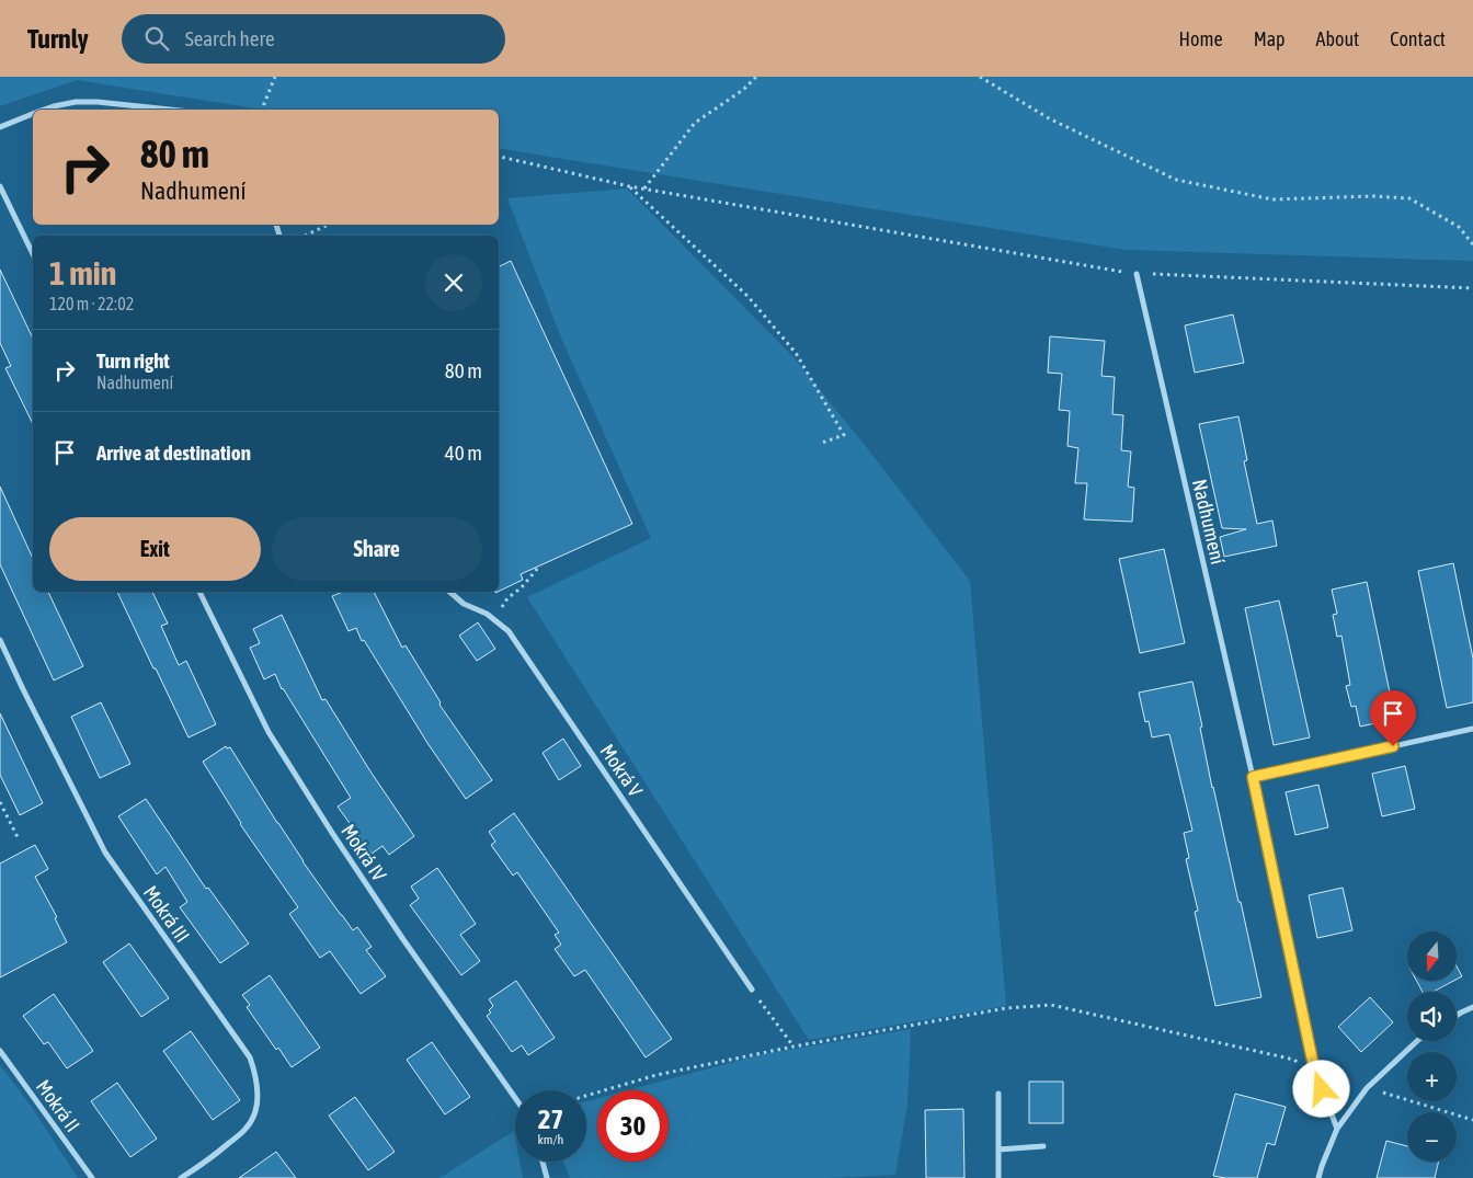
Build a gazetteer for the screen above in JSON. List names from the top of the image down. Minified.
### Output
{"streets":{"street":["Nadhumení","Mokrá V","Mokrá IV","Mokrá III","Mokrá II"]},"north":"bottom","page":{"header":"Turnly","search":"Search here","nav":["Home","Map","About","Contact"],"turn":["80 m","Nadhumení"],"heading":["1 min","120 m · 22:02"],"list":[{"name":"Turn right","note":"Nadhumení","value":"80 m"},{"name":"Arrive at destination","value":"40 m"}],"buttons":["Exit","Share"],"map_buttons":["+","−"],"speed":"27 km/h","limit":"30"}}
